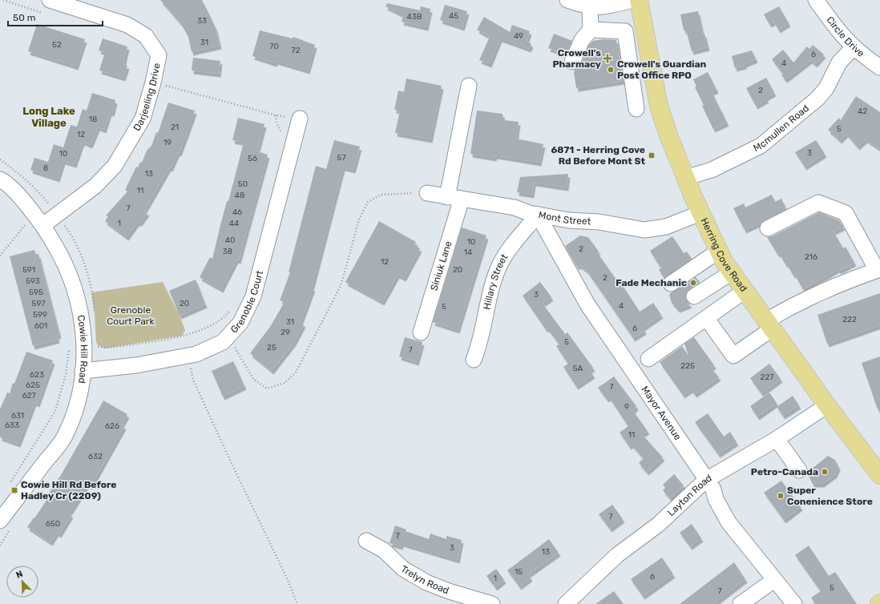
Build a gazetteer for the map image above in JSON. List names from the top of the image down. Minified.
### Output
{"streets":{"main road":["Herring Cove Road"],"street":["Circle Drive","Darjeeling Drive","Mcmullen Road","Mont Street","Siniuk Lane","Hillary Street","Grenoble Court","Cowie Hill Road","Mayor Avenue","Layton Road","Trelyn Road"]},"crossings":[["Circle Drive","Mcmullen Road"],["Darjeeling Drive","Cowie Hill Road"],["Mcmullen Road","Herring Cove Road"],["Mont Street","Herring Cove Road"],["Mont Street","Siniuk Lane"],["Mont Street","Hillary Street"],["Mont Street","Mayor Avenue"],["Herring Cove Road","Layton Road"],["Hillary Street","Mayor Avenue"],["Grenoble Court","Cowie Hill Road"],["Mayor Avenue","Layton Road"]],"districts":["Long Lake Village"],"parks":["Grenoble Court Park"],"places":{"health":["Crowell’s Pharmacy"],"other":["Crowell's Guardian Post Office RPO","Fade Mechanic","Petro-Canada","Super Conenience Store"],"transit":["6871 - Herring Cove Rd Before Mont St","Cowie Hill Rd Before Hadley Cr (2209)"]},"house_numbers":["45","43B","33","49","31","52","70","72","6","4","2","42","18","21","5","12","19","3","10","57","56","8","13","50","11","48","7","46","1","44","40","10","2","38","14","216","12","591","20","2","593","595","3","597","20","4","5","599","222","31","601","6","29","5","25","7","225","5A","623","227","625","7","627","9","631","633","626","11","632","7","650","7","3","13","15","6","1","5","7"],"scale_bar":"50 m","north":"top left"}
